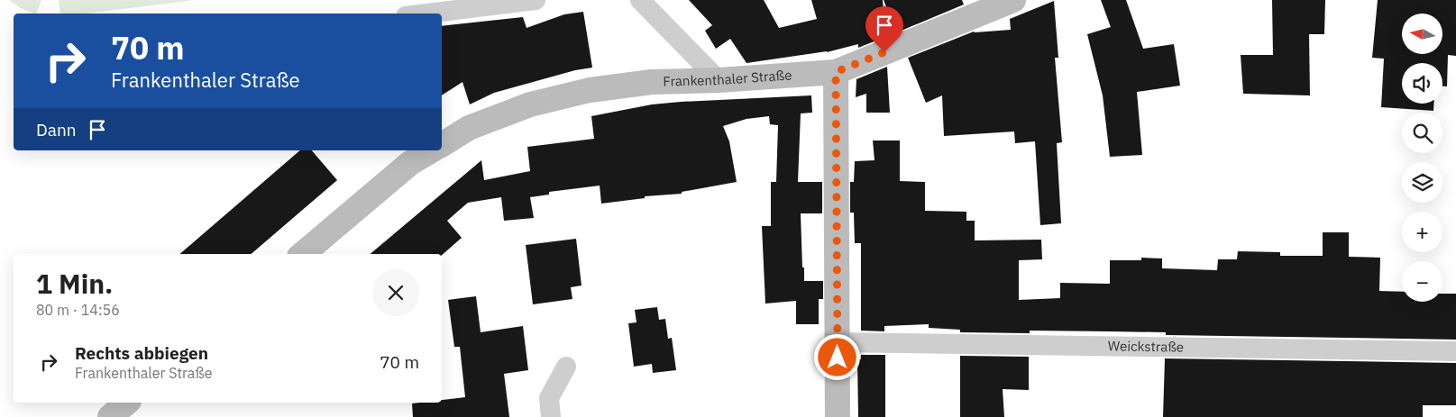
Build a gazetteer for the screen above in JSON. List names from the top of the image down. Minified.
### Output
{"streets":{"street":["Frankenthaler Straße","Weickstraße"]},"north":"left","page":{"map_buttons":["+","−"],"turn":["70 m","Frankenthaler Straße"],"then":"Dann","heading":["1 Min.","80 m · 14:56"],"list":[{"name":"Rechts abbiegen","note":"Frankenthaler Straße","value":"70 m"}]}}
